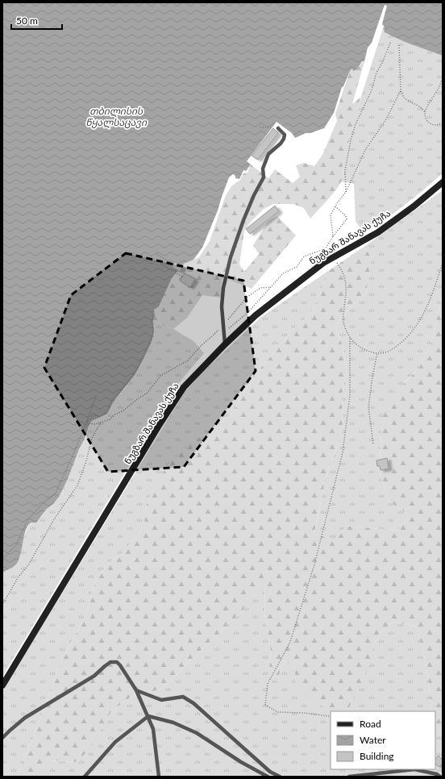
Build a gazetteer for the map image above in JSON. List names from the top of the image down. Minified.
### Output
{"streets":{"main road":["ნუგზარ შანავას ქუჩა"]},"water":["თბილისის წყალსაცავი"],"legend":["Road","Water","Building"],"scale_bar":"50 m"}
